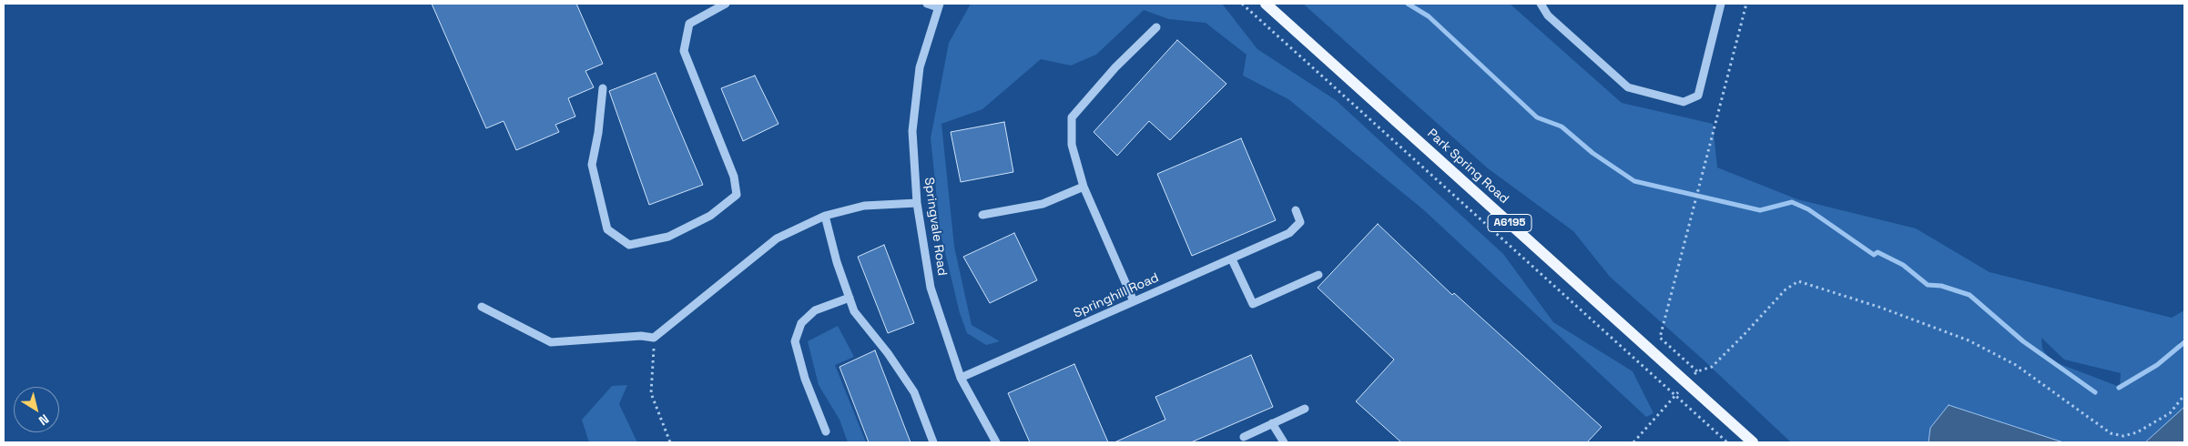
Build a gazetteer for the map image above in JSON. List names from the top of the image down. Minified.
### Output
{"streets":{"main road":["Park Spring Road","A6195"],"street":["Springvale Road","Springhill Road"]},"crossings":[["Springvale Road","Springhill Road"]],"north":"bottom right"}
